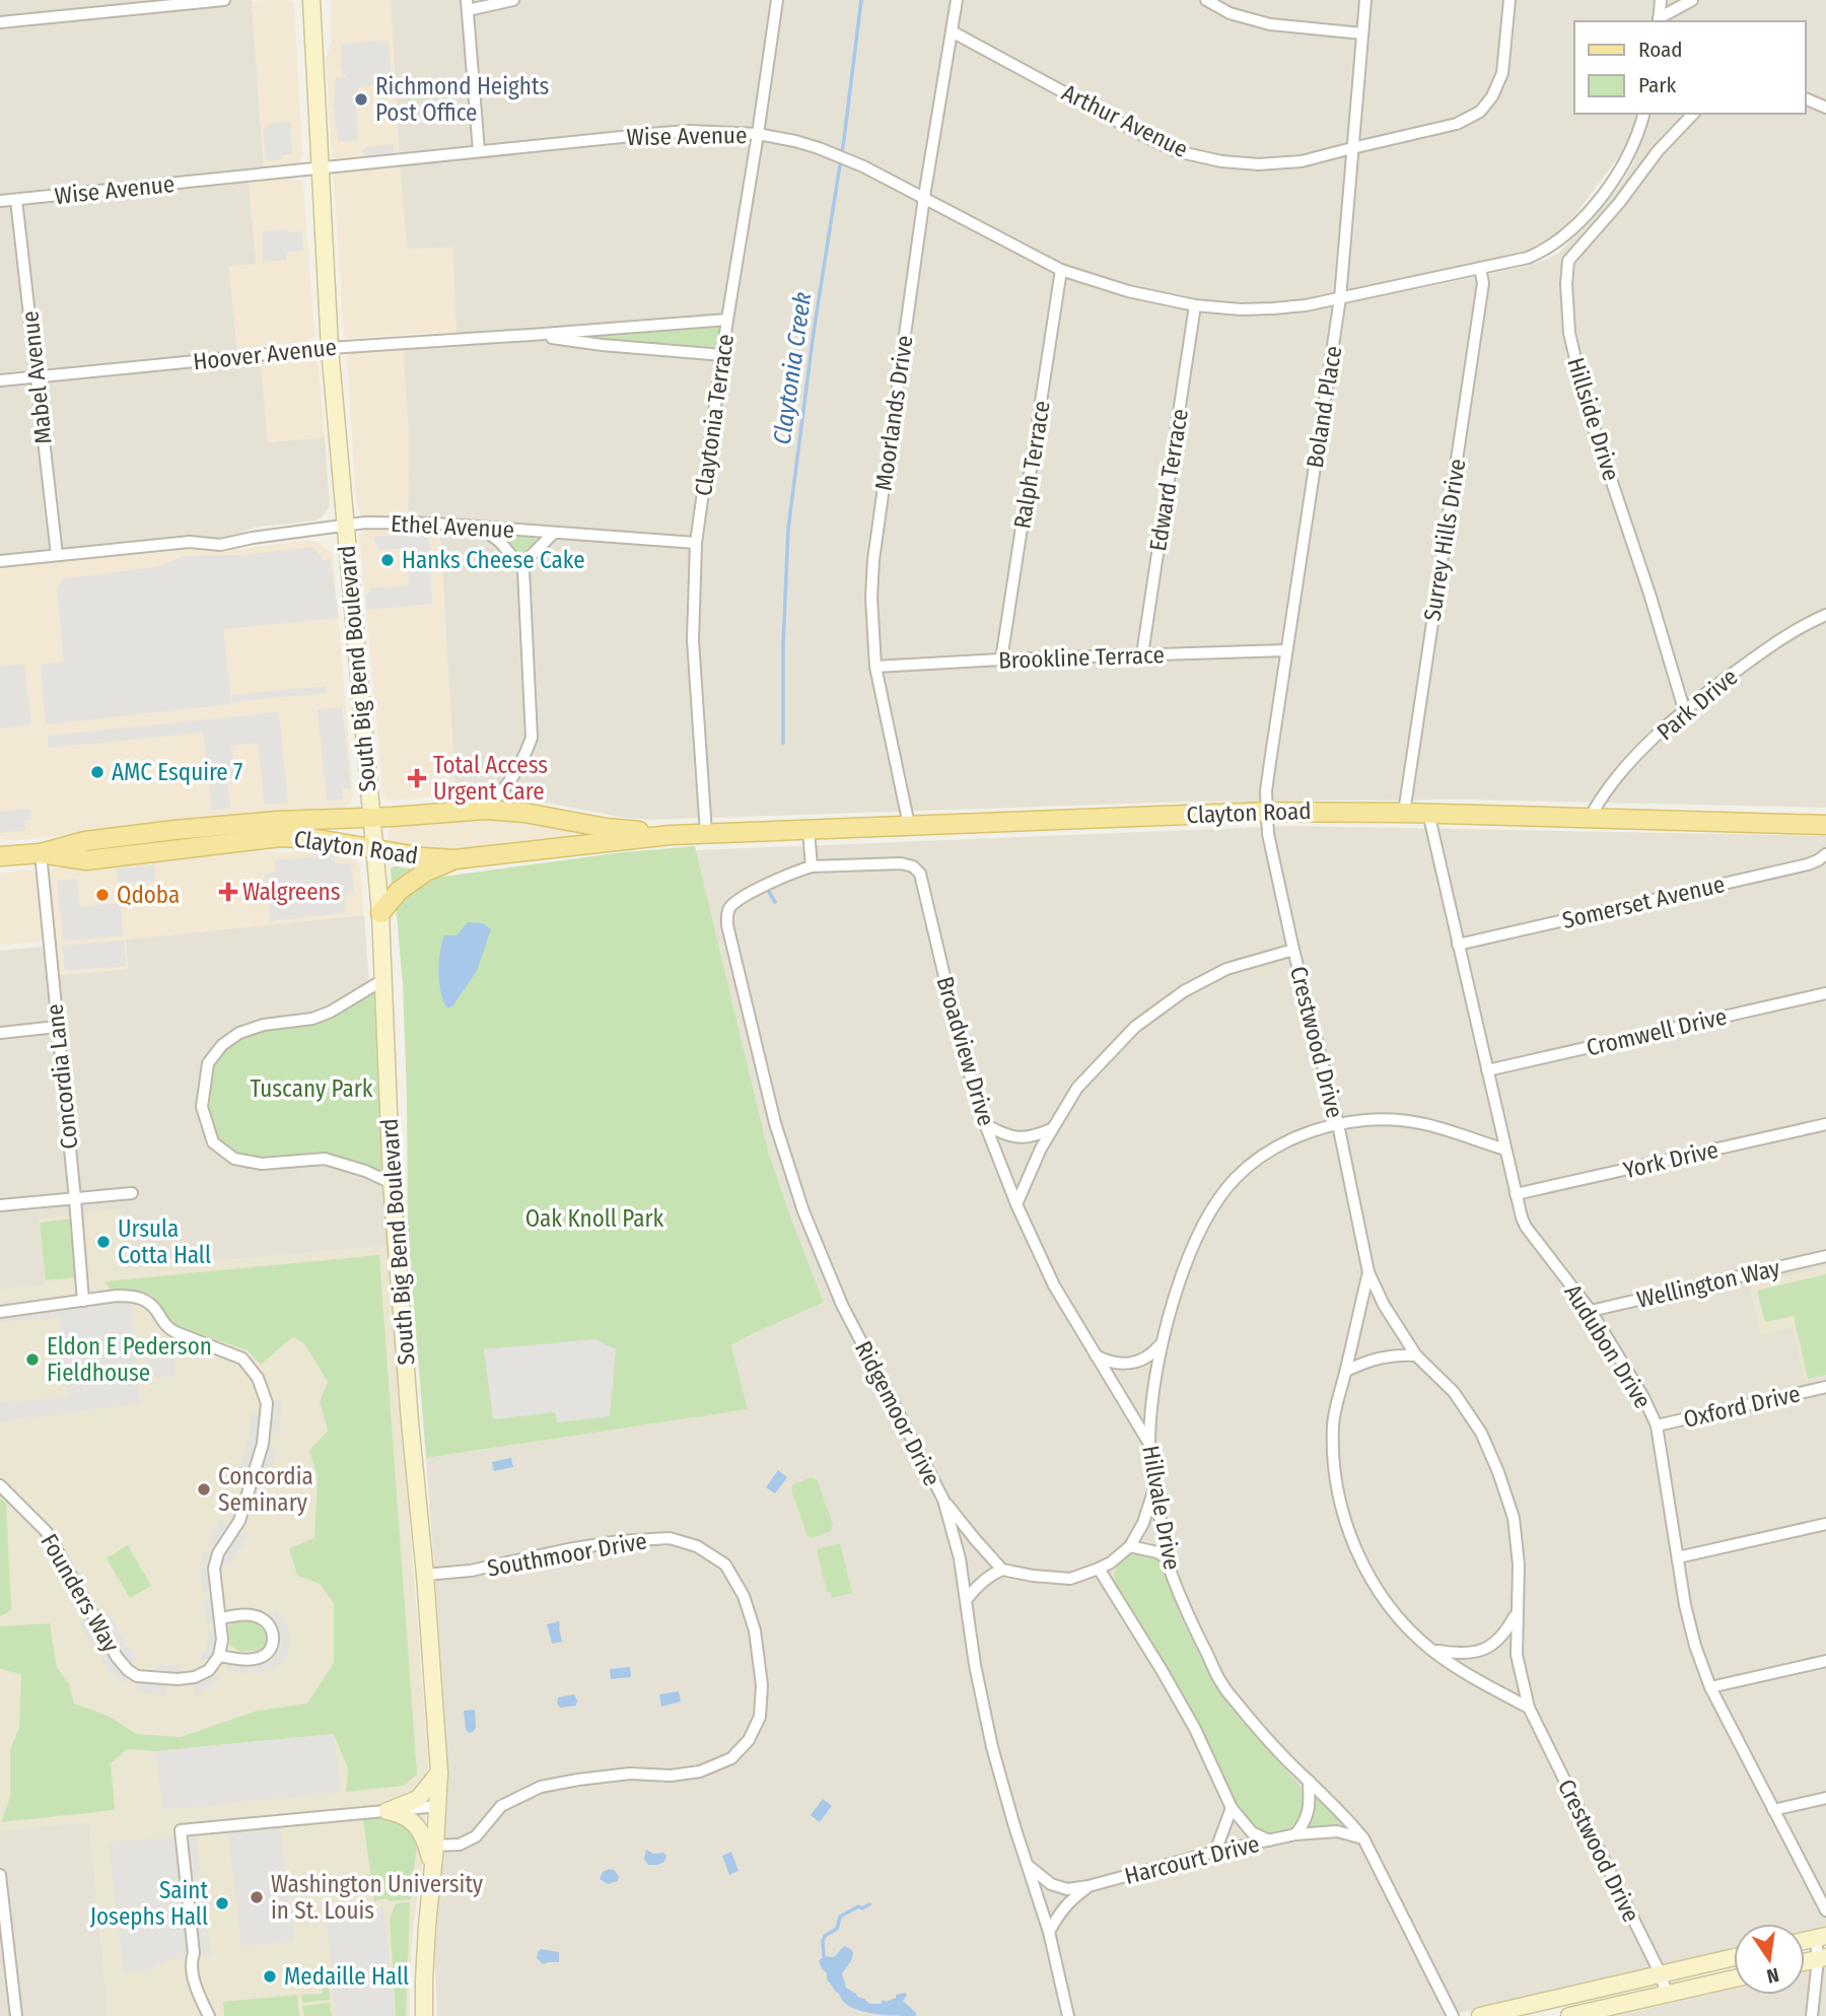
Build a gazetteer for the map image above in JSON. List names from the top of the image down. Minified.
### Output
{"streets":{"main road":["South Big Bend Boulevard","Clayton Road"],"street":["Arthur Avenue","Wise Avenue","Hoover Avenue","Mabel Avenue","Boland Place","Moorlands Drive","Claytonia Terrace","Hillside Drive","Ralph Terrace","Edward Terrace","Ethel Avenue","Surrey Hills Drive","Brookline Terrace","Park Drive","Somerset Avenue","Cromwell Drive","Crestwood Drive","Broadview Drive","Concordia Lane","York Drive","Wellington Way","Audubon Drive","Oxford Drive","Ridgemoor Drive","Hillvale Drive","Southmoor Drive","Founders Way","Harcourt Drive"]},"crossings":[["Arthur Avenue","Boland Place"],["Arthur Avenue","Moorlands Drive"],["Wise Avenue","Mabel Avenue"],["Wise Avenue","Boland Place"],["Wise Avenue","Moorlands Drive"],["Wise Avenue","Claytonia Terrace"],["Wise Avenue","Ralph Terrace"],["Wise Avenue","Edward Terrace"],["Wise Avenue","Surrey Hills Drive"],["Wise Avenue","South Big Bend Boulevard"],["Hoover Avenue","Mabel Avenue"],["Hoover Avenue","Claytonia Terrace"],["Hoover Avenue","South Big Bend Boulevard"],["Mabel Avenue","Ethel Avenue"],["Boland Place","Brookline Terrace"],["Boland Place","Clayton Road"],["Boland Place","Crestwood Drive"],["Moorlands Drive","Brookline Terrace"],["Moorlands Drive","Clayton Road"],["Claytonia Terrace","Ethel Avenue"],["Claytonia Terrace","Clayton Road"],["Hillside Drive","Park Drive"],["Ralph Terrace","Brookline Terrace"],["Edward Terrace","Brookline Terrace"],["Ethel Avenue","South Big Bend Boulevard"],["Surrey Hills Drive","Clayton Road"],["South Big Bend Boulevard","Clayton Road"],["South Big Bend Boulevard","Southmoor Drive"],["Park Drive","Clayton Road"],["Clayton Road","Crestwood Drive"],["Clayton Road","Concordia Lane"],["Clayton Road","Audubon Drive"],["Somerset Avenue","Audubon Drive"],["Cromwell Drive","Audubon Drive"],["Crestwood Drive","Hillvale Drive"],["Broadview Drive","Ridgemoor Drive"],["Broadview Drive","Hillvale Drive"],["York Drive","Audubon Drive"],["Wellington Way","Audubon Drive"],["Audubon Drive","Oxford Drive"],["Audubon Drive","Hillvale Drive"],["Ridgemoor Drive","Harcourt Drive"],["Hillvale Drive","Harcourt Drive"]],"water":["Claytonia Creek"],"parks":["Tuscany Park","Oak Knoll Park"],"places":{"other":["Richmond Heights Post Office","Hanks Cheese Cake","AMC Esquire 7","Qdoba","Ursula Cotta Hall","Eldon E Pederson Fieldhouse","Concordia Seminary","Washington University in St. Louis","Saint Josephs Hall","Medaille Hall"],"health":["Total Access Urgent Care","Walgreens"]},"legend":["Road","Park"],"north":"bottom"}
